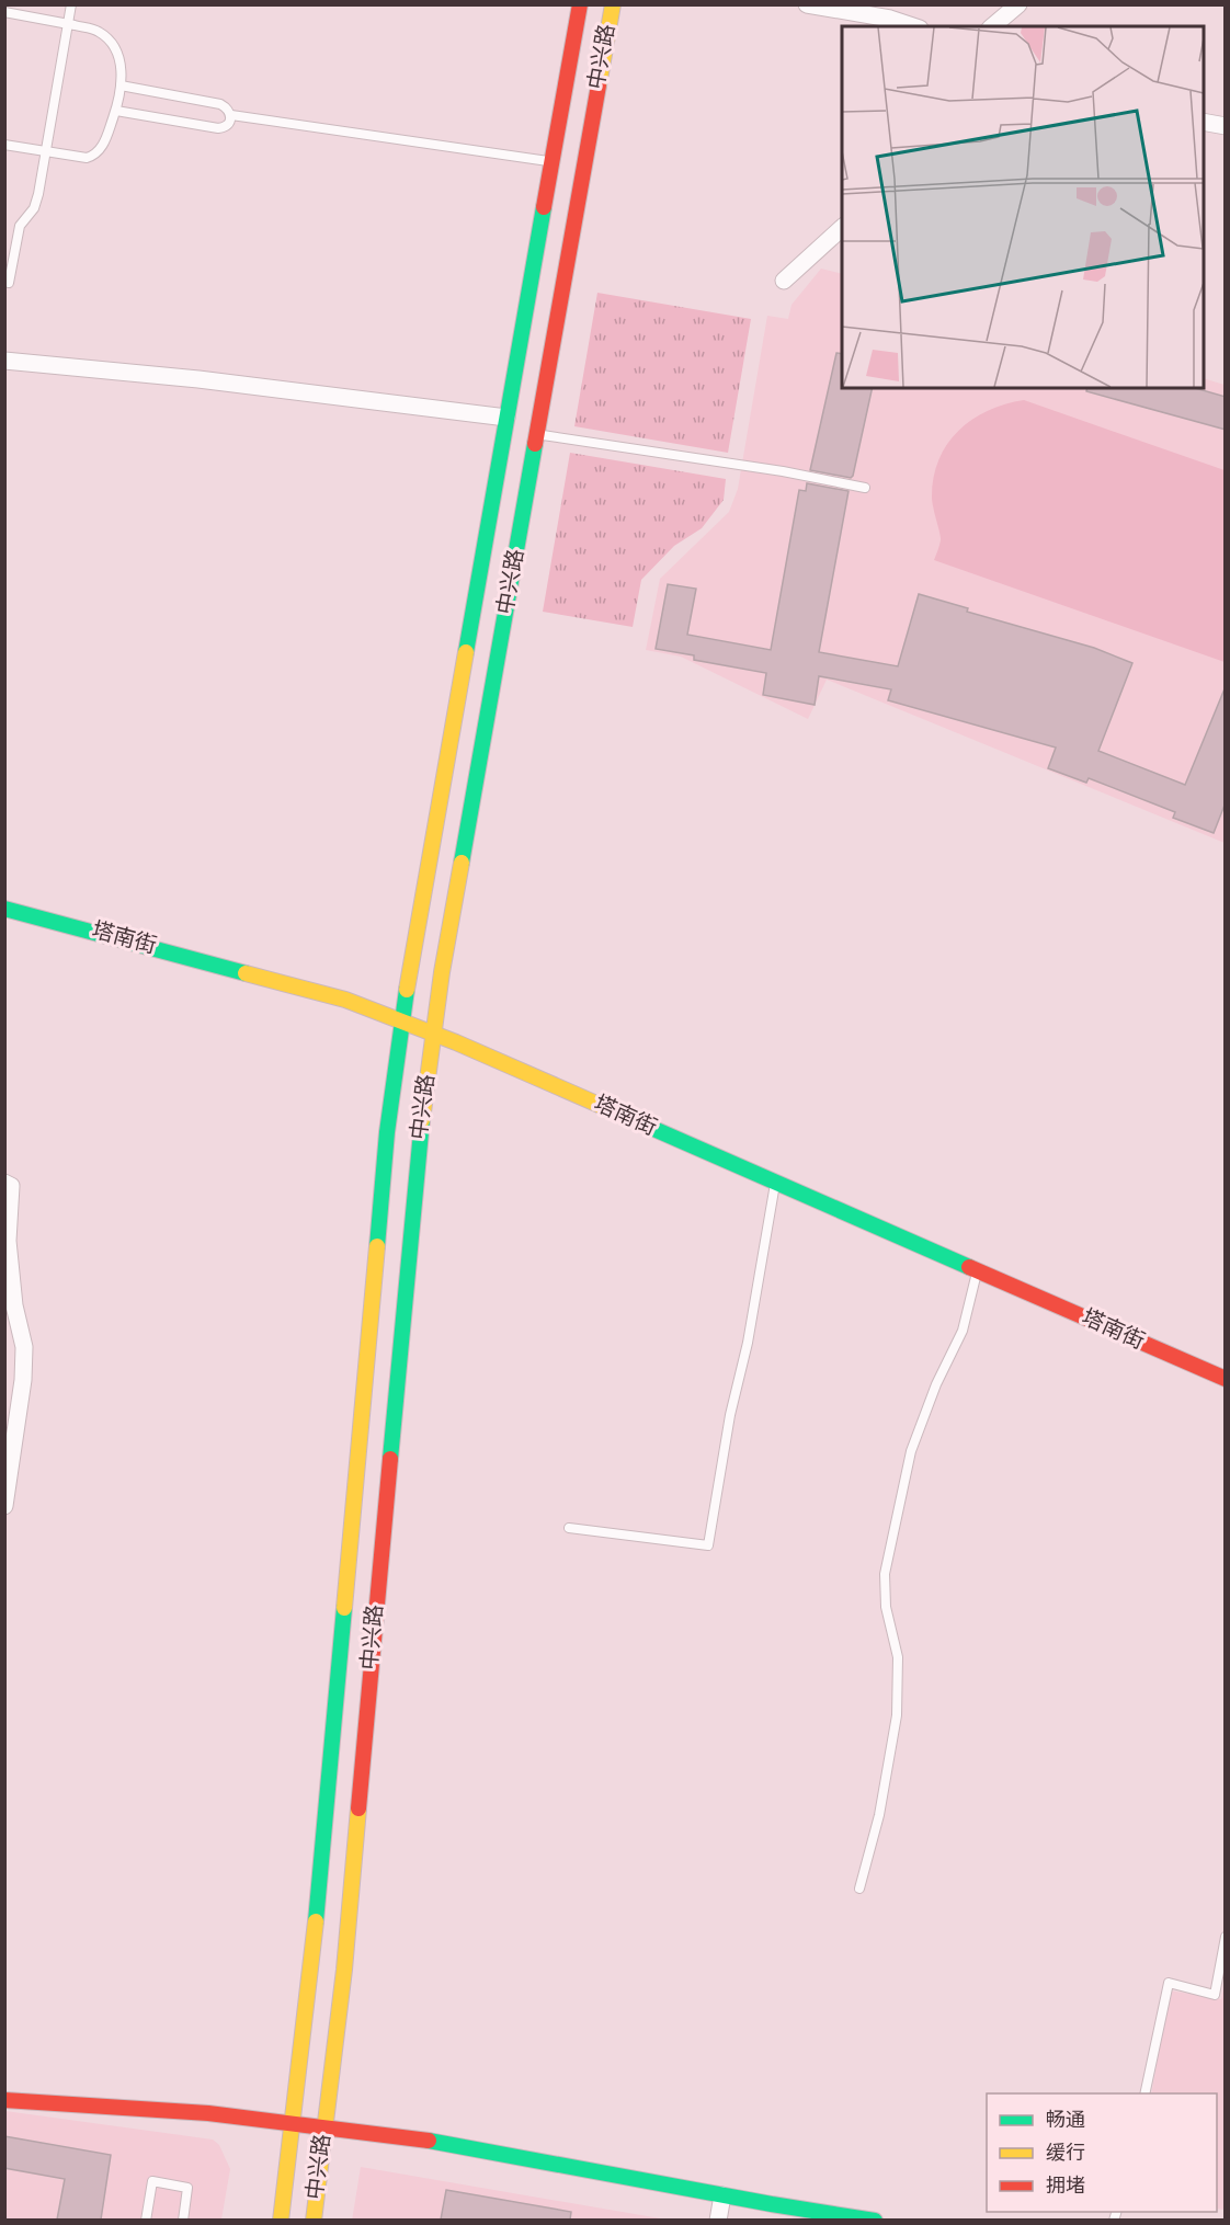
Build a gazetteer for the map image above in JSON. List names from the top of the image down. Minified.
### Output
{"streets":{"main road":["中兴路","塔南街"]},"crossings":[["中兴路","塔南街"]],"legend":["畅通","缓行","拥堵"]}
